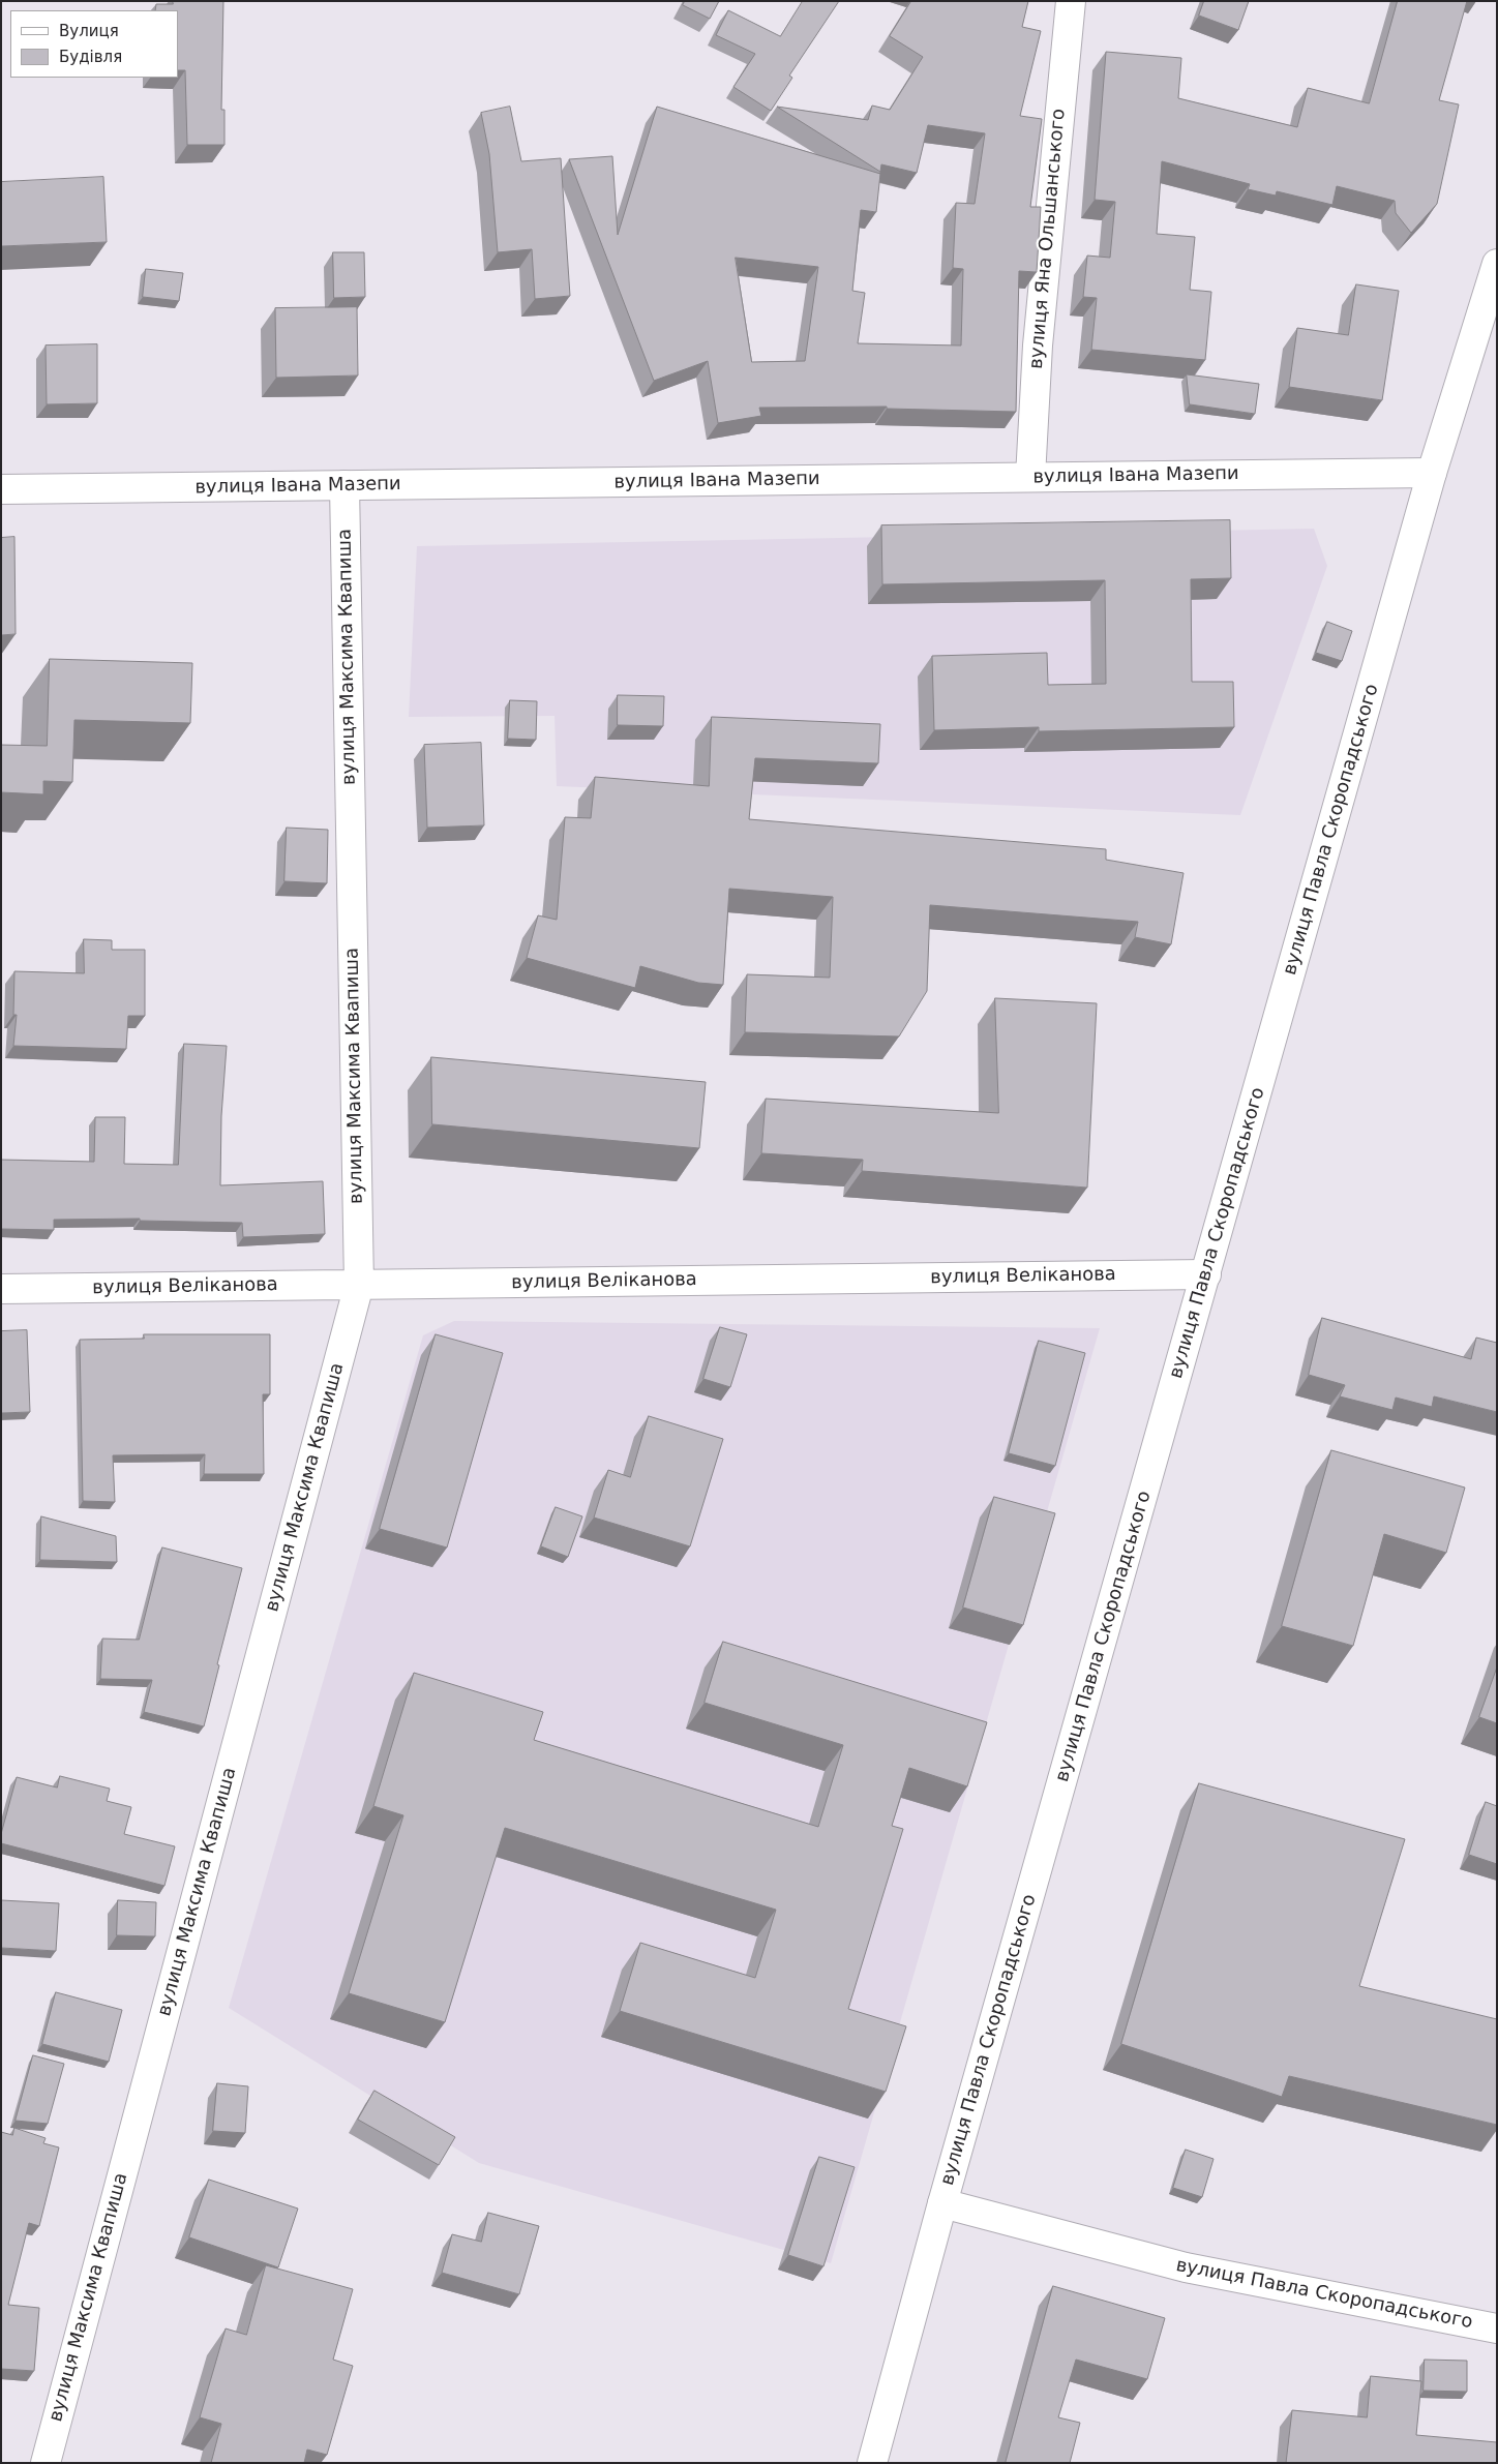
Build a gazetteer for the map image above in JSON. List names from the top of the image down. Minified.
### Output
{"streets":{"street":["вулиця Яна Ольшанського","вулиця Івана Мазепи","вулиця Максима Квапиша","вулиця Павла Скоропадського","вулиця Веліканова"]},"crossings":[["вулиця Яна Ольшанського","вулиця Івана Мазепи"],["вулиця Івана Мазепи","вулиця Максима Квапиша"],["вулиця Івана Мазепи","вулиця Павла Скоропадського"],["вулиця Максима Квапиша","вулиця Веліканова"],["вулиця Павла Скоропадського","вулиця Веліканова"]],"legend":["Вулиця","Будівля"]}
